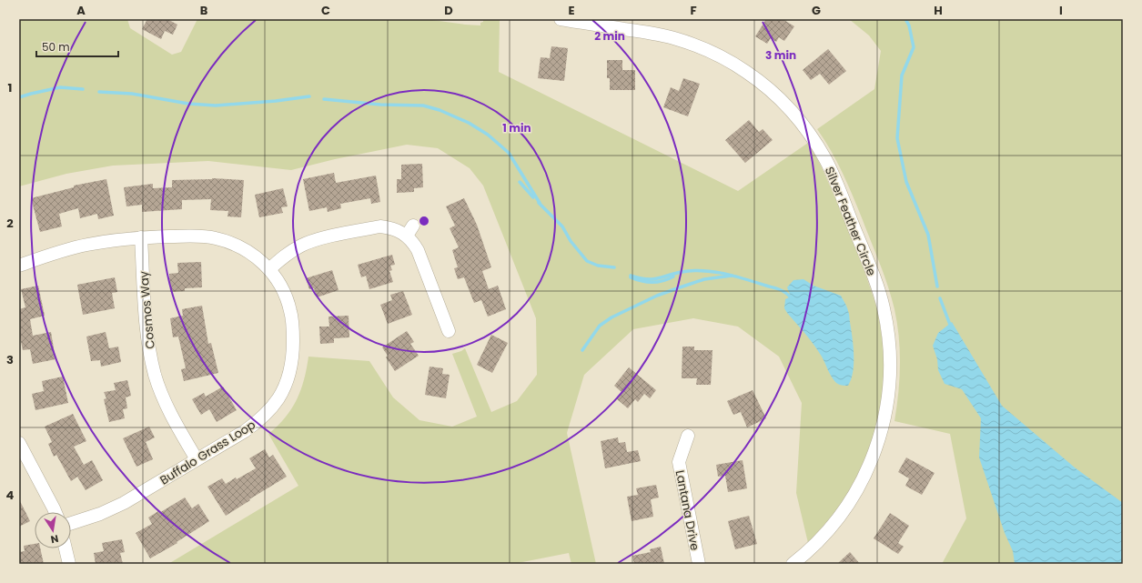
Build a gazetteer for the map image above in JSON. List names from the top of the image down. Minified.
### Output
{"streets":{"street":["Silver Feather Circle","Cosmos Way","Buffalo Grass Loop","Lantana Drive"]},"crossings":[["Cosmos Way","Buffalo Grass Loop"]],"scale_bar":"50 m","north":"bottom","grid":{"columns":["A","B","C","D","E","F","G","H","I"],"rows":["1","2","3","4"]},"rings":["2 min","3 min","1 min"]}
